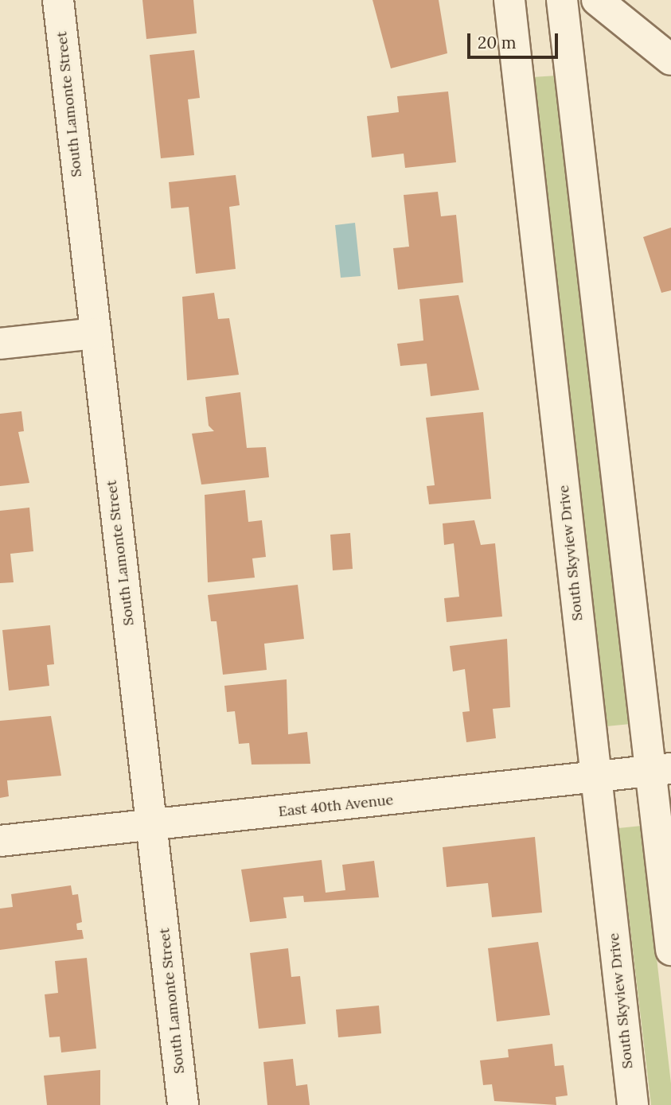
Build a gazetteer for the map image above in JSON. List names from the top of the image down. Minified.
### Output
{"streets":{"street":["South Lamonte Street","South Skyview Drive","East 40th Avenue"]},"crossings":[["South Lamonte Street","East 40th Avenue"],["South Skyview Drive","East 40th Avenue"]],"scale_bar":"20 m"}
